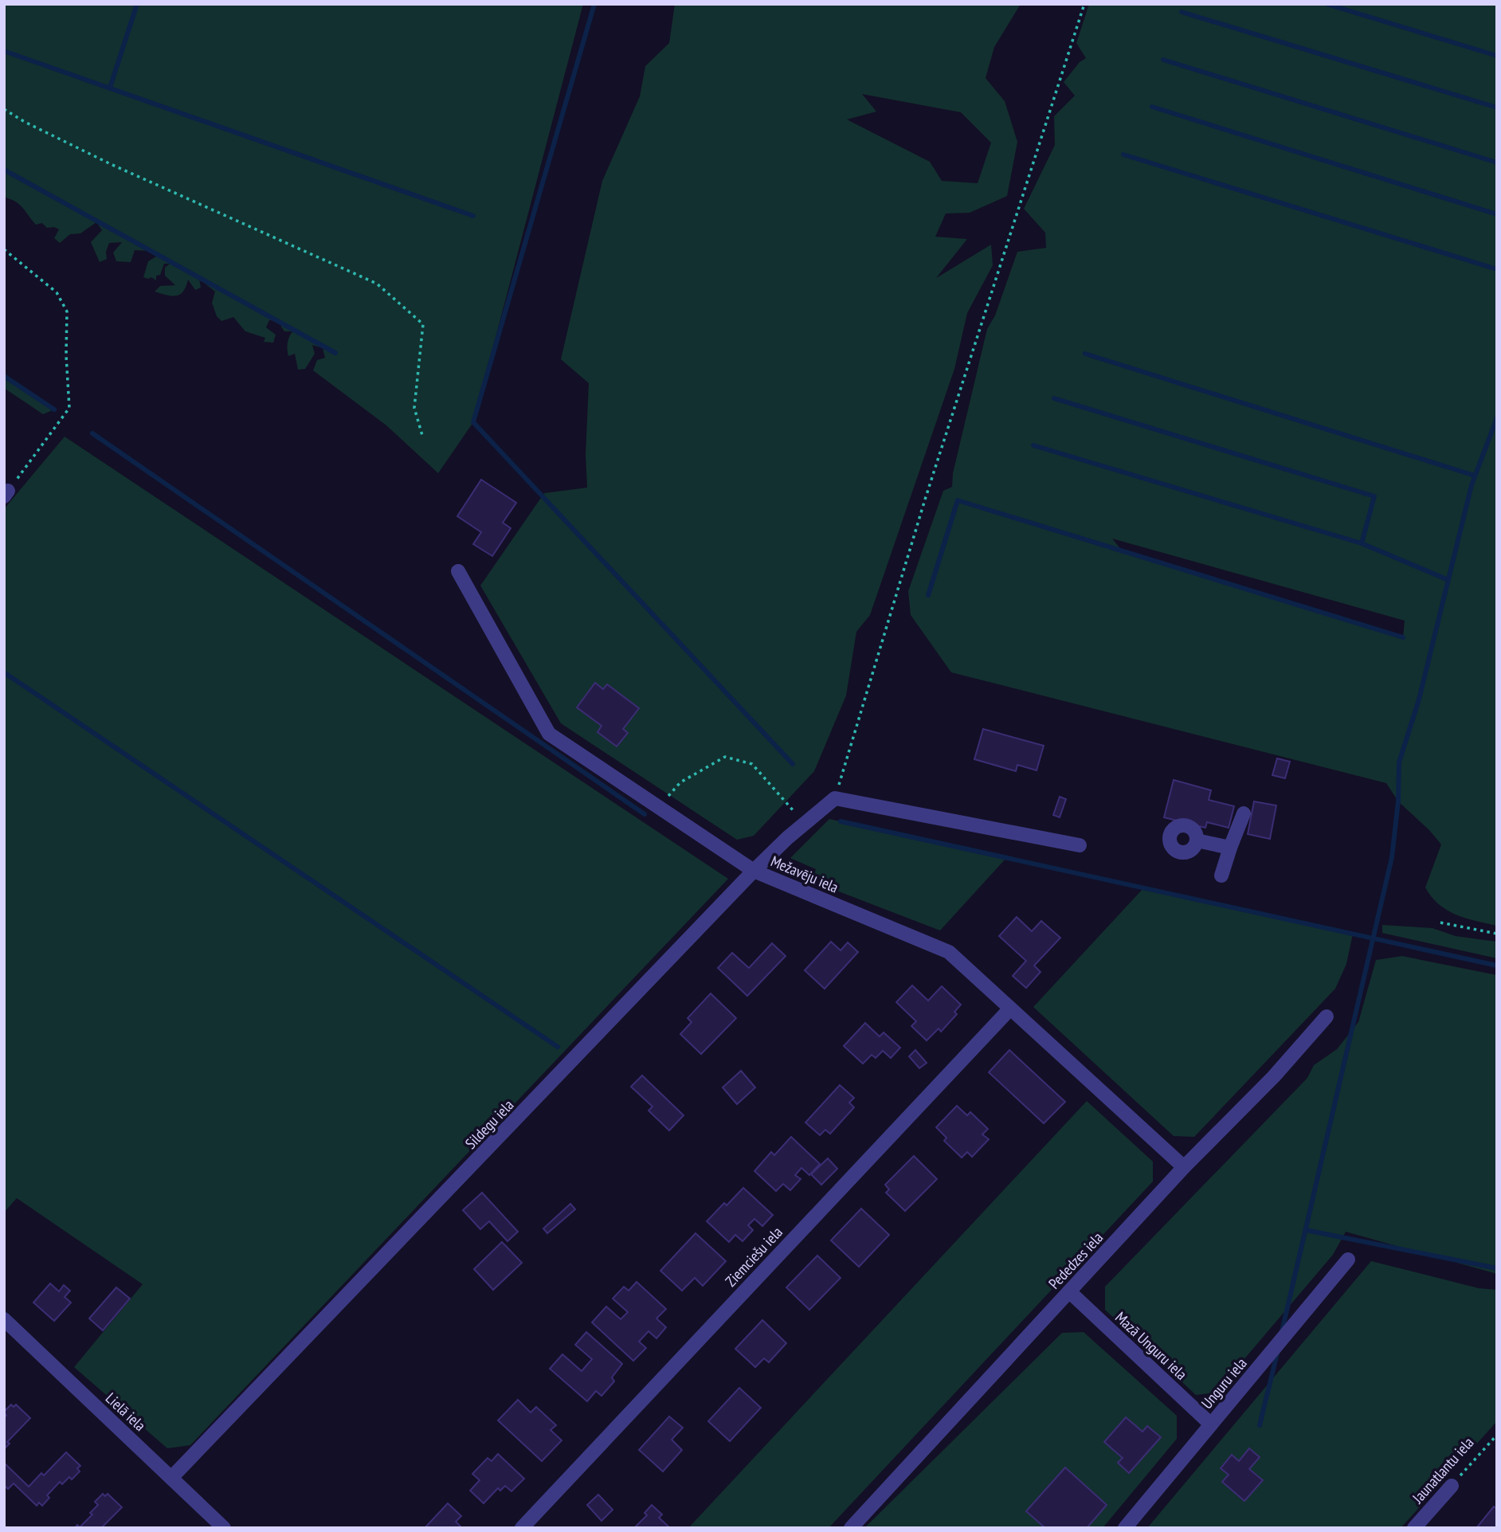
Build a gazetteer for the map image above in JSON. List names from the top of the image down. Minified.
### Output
{"streets":{"street":["Mežavēju iela","Sildegu iela","Ziemciešu iela","Pededzes iela","Mazā Unguru iela","Unguru iela","Lielā iela","Jaunatlantu iela"]},"crossings":[["Mežavēju iela","Sildegu iela"],["Mežavēju iela","Ziemciešu iela"],["Mežavēju iela","Pededzes iela"],["Sildegu iela","Lielā iela"],["Pededzes iela","Mazā Unguru iela"],["Mazā Unguru iela","Unguru iela"]]}
